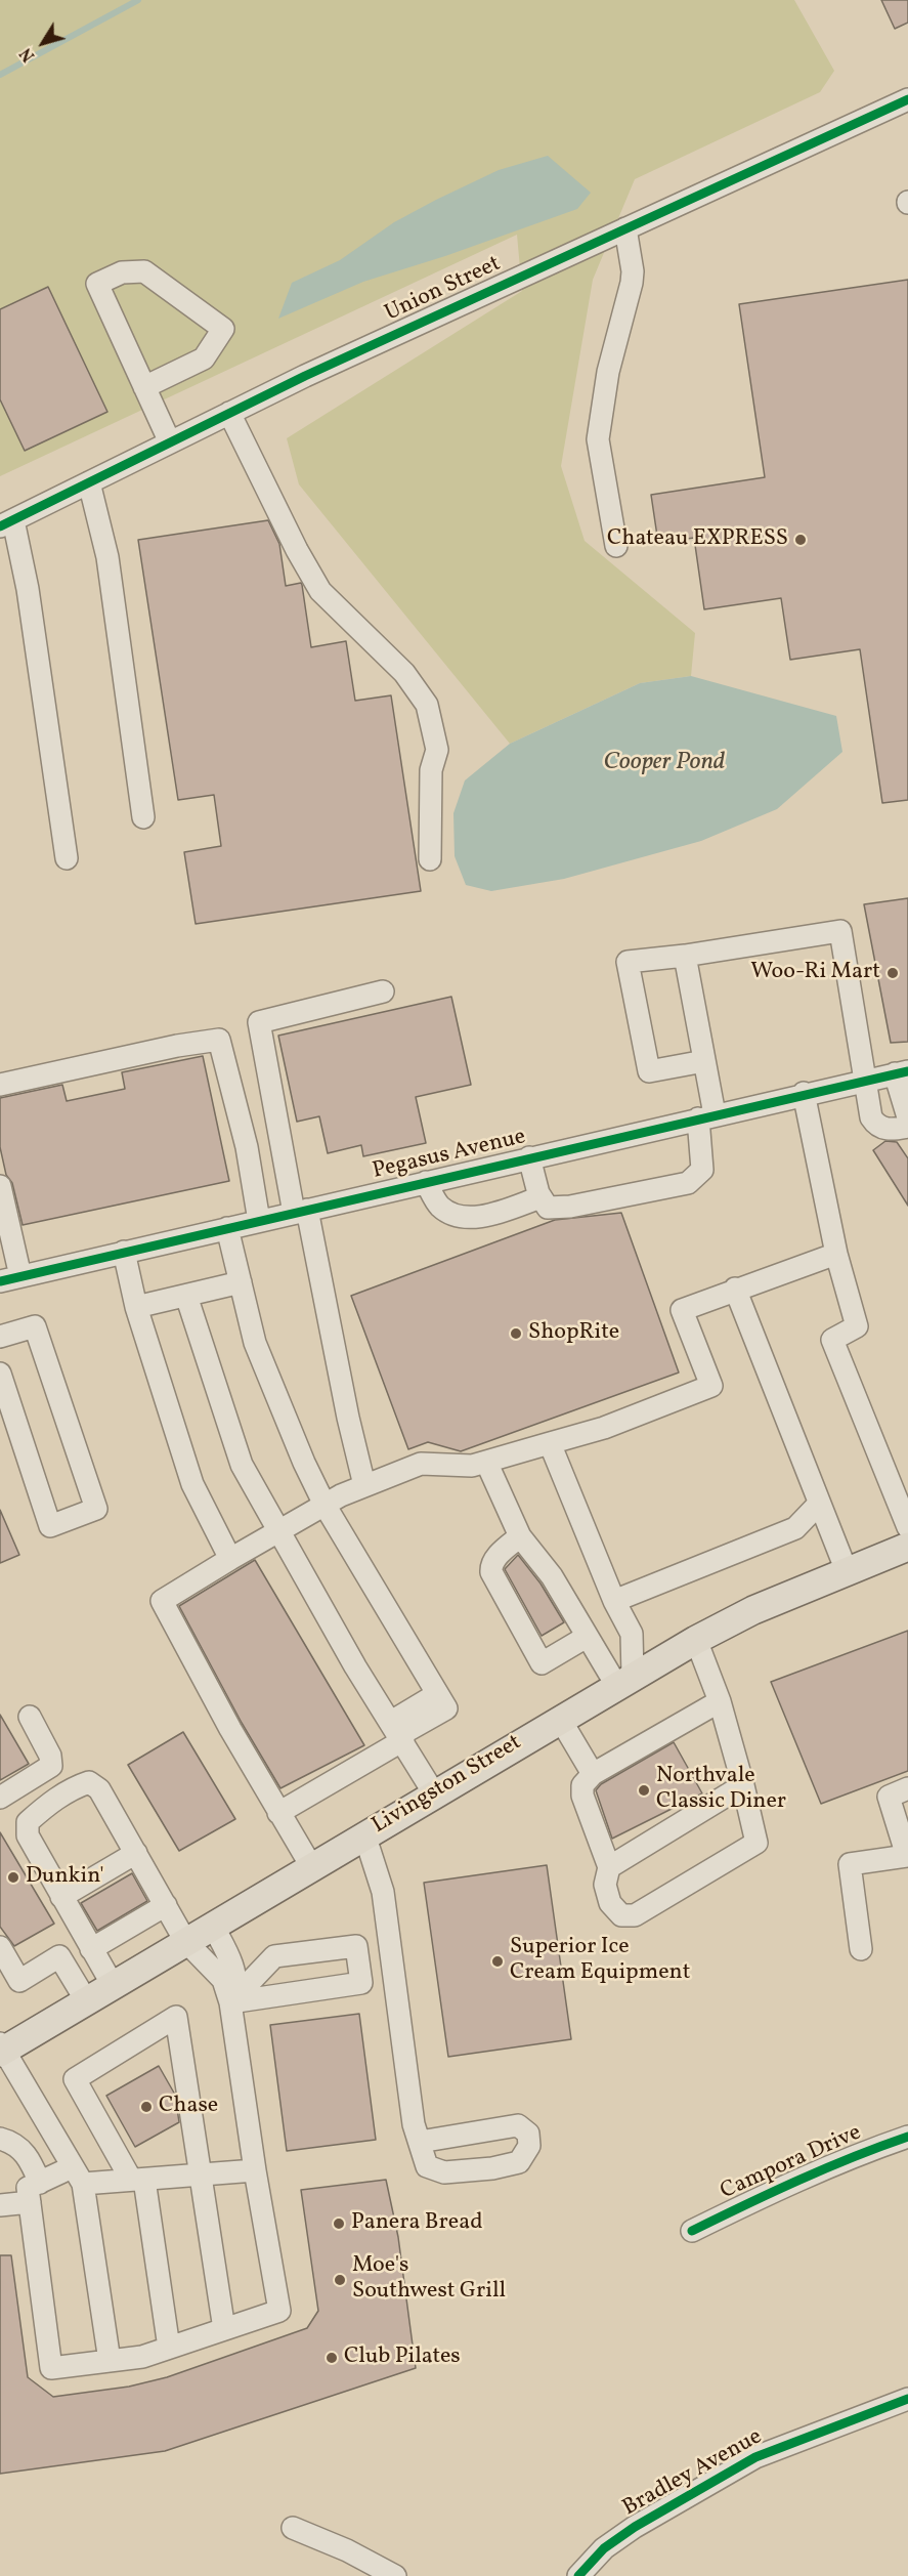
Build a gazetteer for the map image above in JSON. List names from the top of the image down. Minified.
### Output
{"streets":{"main road":["Livingston Street"],"street":["Union Street","Pegasus Avenue","Campora Drive","Bradley Avenue"]},"water":["Cooper Pond"],"places":["Chateau EXPRESS","Woo-Ri Mart","ShopRite","Northvale Classic Diner","Dunkin'","Superior Ice Cream Equipment","Chase","Panera Bread","Moe's Southwest Grill","Club Pilates"],"north":"bottom left"}
